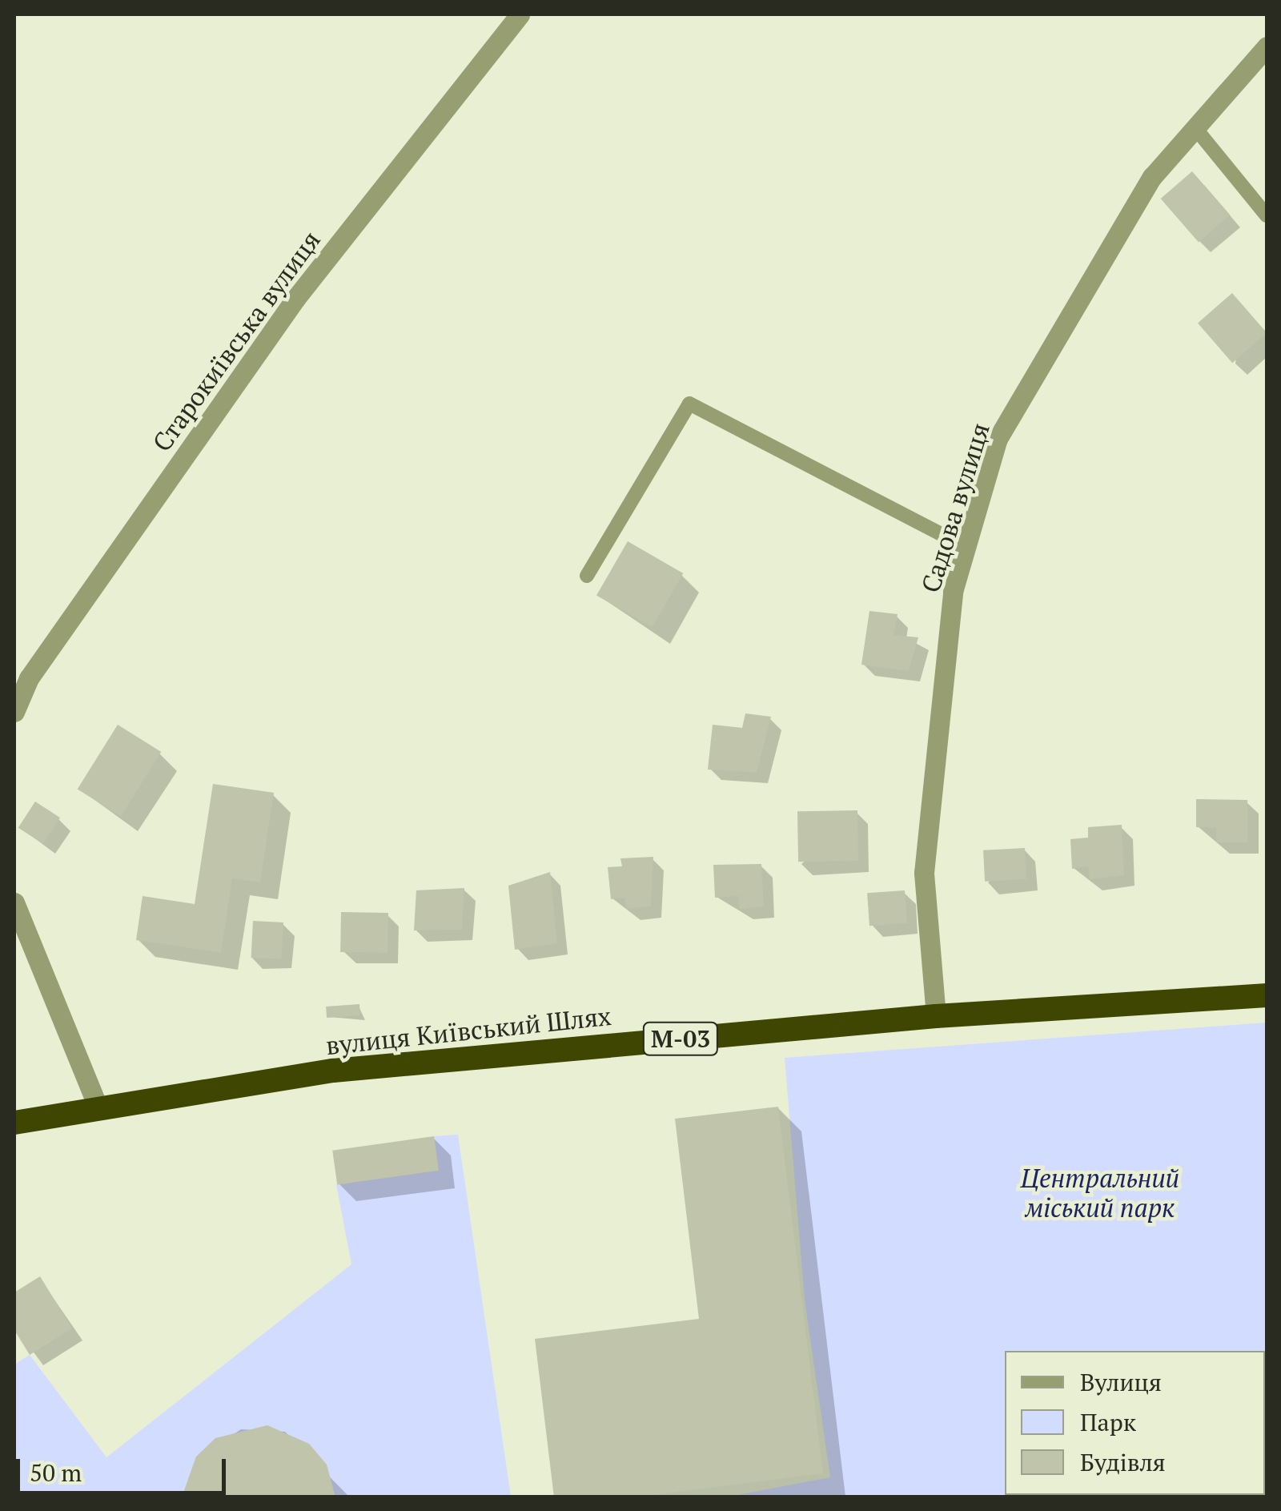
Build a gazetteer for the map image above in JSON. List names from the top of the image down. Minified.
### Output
{"streets":{"highway":["вулиця Київський Шлях","М-03"],"street":["Старокиївська вулиця","Садова вулиця"]},"crossings":[["Садова вулиця","вулиця Київський Шлях"]],"parks":["Центральний міський парк"],"legend":["Вулиця","Парк","Будівля"],"scale_bar":"50 m"}
